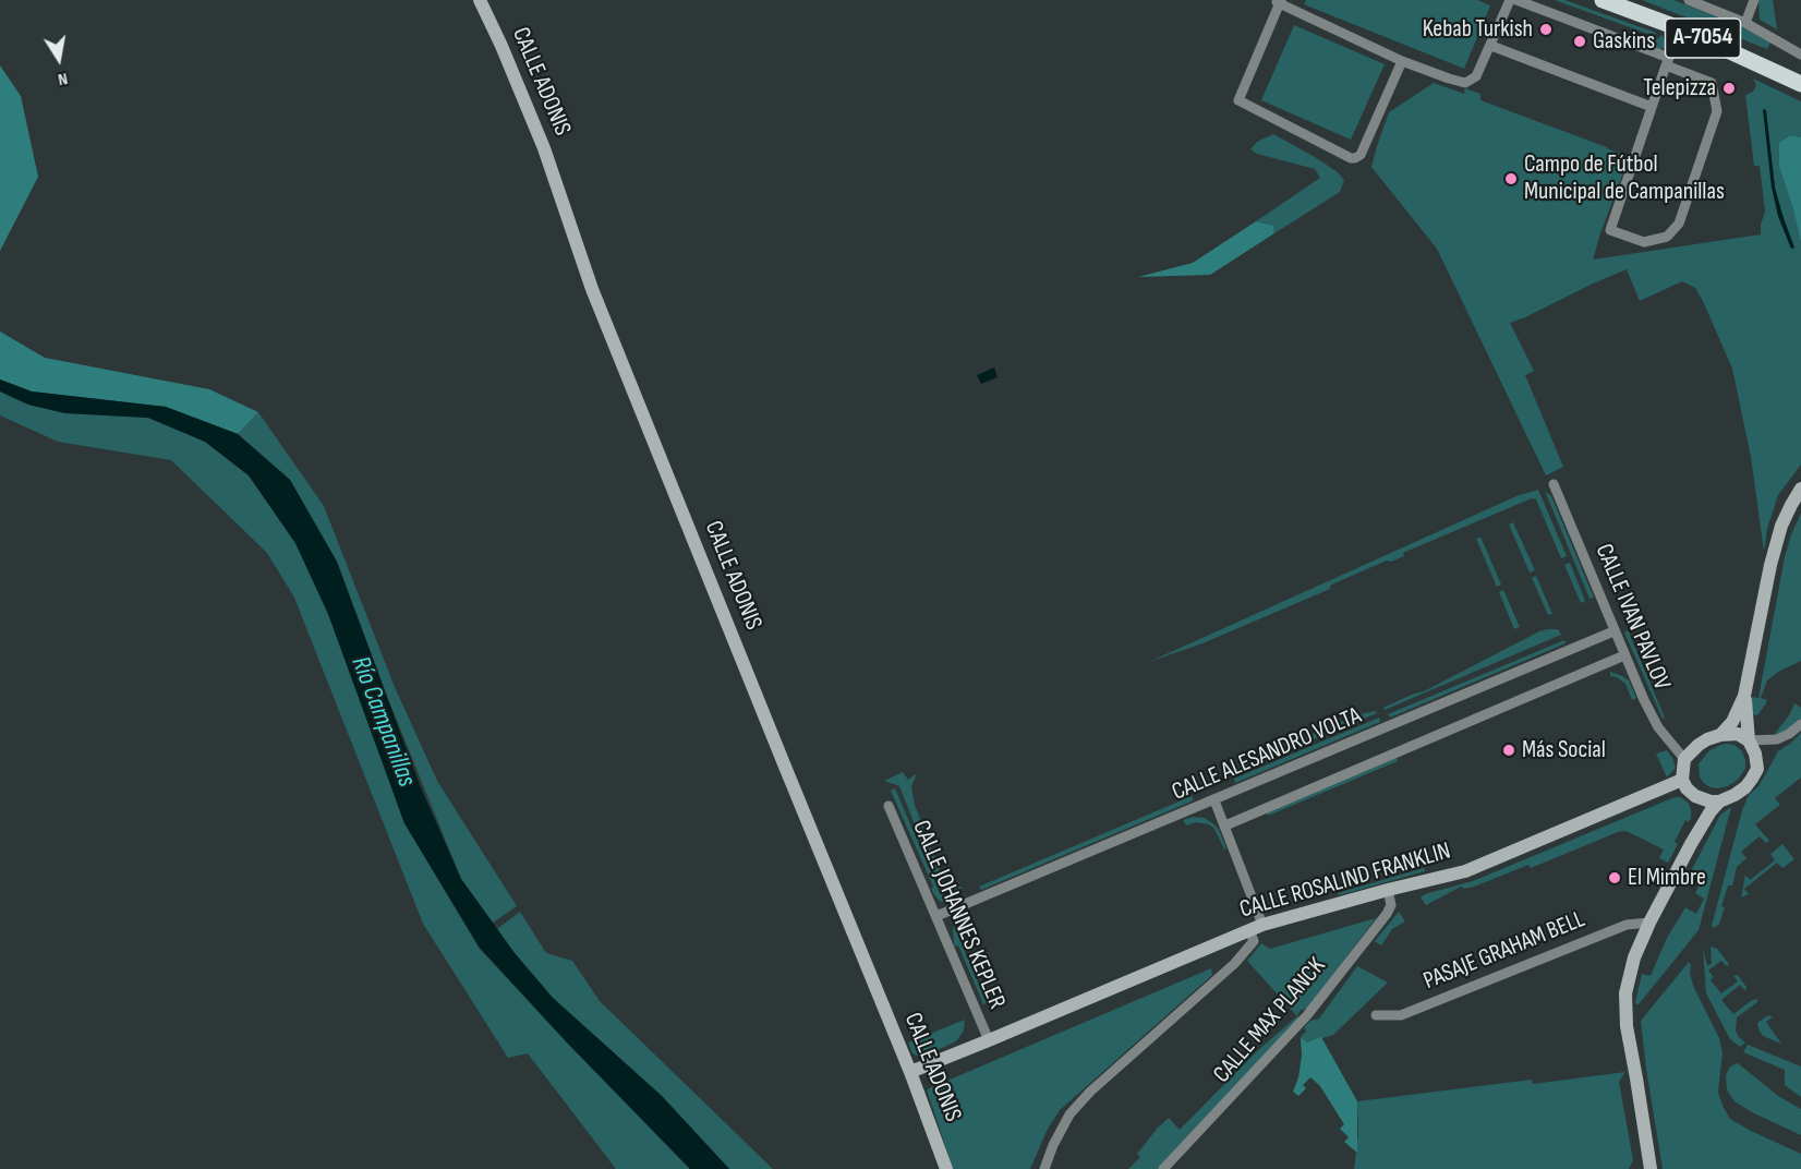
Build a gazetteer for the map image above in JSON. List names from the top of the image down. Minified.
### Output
{"streets":{"main road":["A-7054"],"street":["CALLE ADONIS","CALLE IVAN PAVLOV","CALLE ALESANDRO VOLTA","CALLE ROSALIND FRANKLIN","CALLE JOHANNES KEPLER","PASAJE GRAHAM BELL","CALLE MAX PLANCK"]},"crossings":[["CALLE ADONIS","CALLE ROSALIND FRANKLIN"],["CALLE IVAN PAVLOV","CALLE ALESANDRO VOLTA"],["CALLE IVAN PAVLOV","CALLE ROSALIND FRANKLIN"],["CALLE ALESANDRO VOLTA","CALLE JOHANNES KEPLER"],["CALLE ROSALIND FRANKLIN","CALLE JOHANNES KEPLER"],["CALLE ROSALIND FRANKLIN","CALLE MAX PLANCK"]],"water":["Río Campanillas"],"places":["Kebab Turkish","Gaskins","Telepizza","Campo de Fútbol Municipal de Campanillas","Más Social","El Mimbre"],"north":"bottom"}
